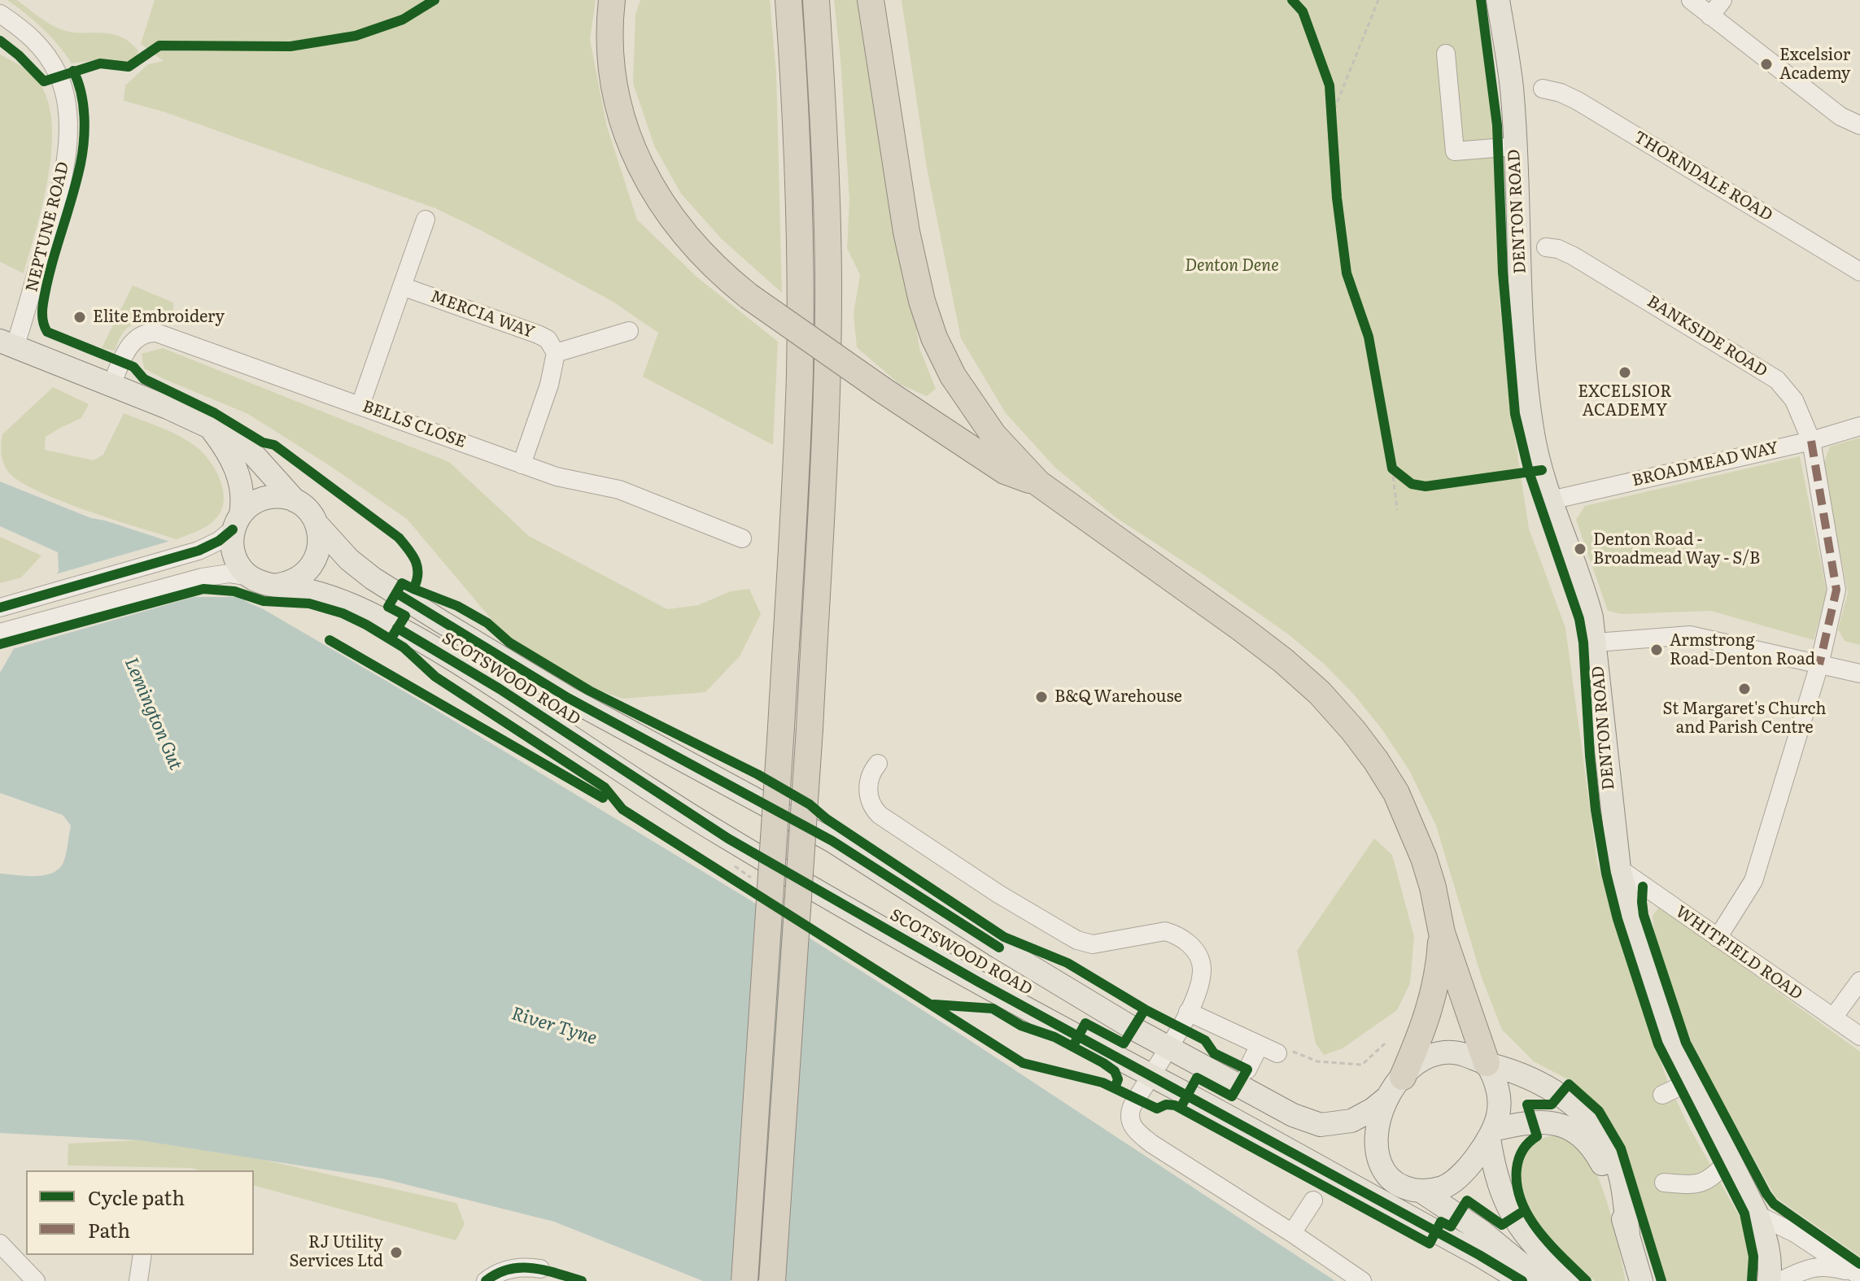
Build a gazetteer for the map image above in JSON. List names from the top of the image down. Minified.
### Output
{"streets":{"main road":["DENTON ROAD","SCOTSWOOD ROAD"],"street":["THORNDALE ROAD","NEPTUNE ROAD","MERCIA WAY","BANKSIDE ROAD","BELLS CLOSE","BROADMEAD WAY","WHITFIELD ROAD"]},"crossings":[["DENTON ROAD","BROADMEAD WAY"],["DENTON ROAD","WHITFIELD ROAD"],["BANKSIDE ROAD","BROADMEAD WAY"],["BANKSIDE ROAD","WHITFIELD ROAD"]],"water":["Lemington Gut","River Tyne"],"parks":["Denton Dene"],"places":["Excelsior Academy","Elite Embroidery","EXCELSIOR ACADEMY","Denton Road - Broadmead Way - S/B","Armstrong Road-Denton Road","St Margaret's Church and Parish Centre","B&Q Warehouse","RJ Utility Services Ltd"],"legend":["Cycle path","Path"]}
